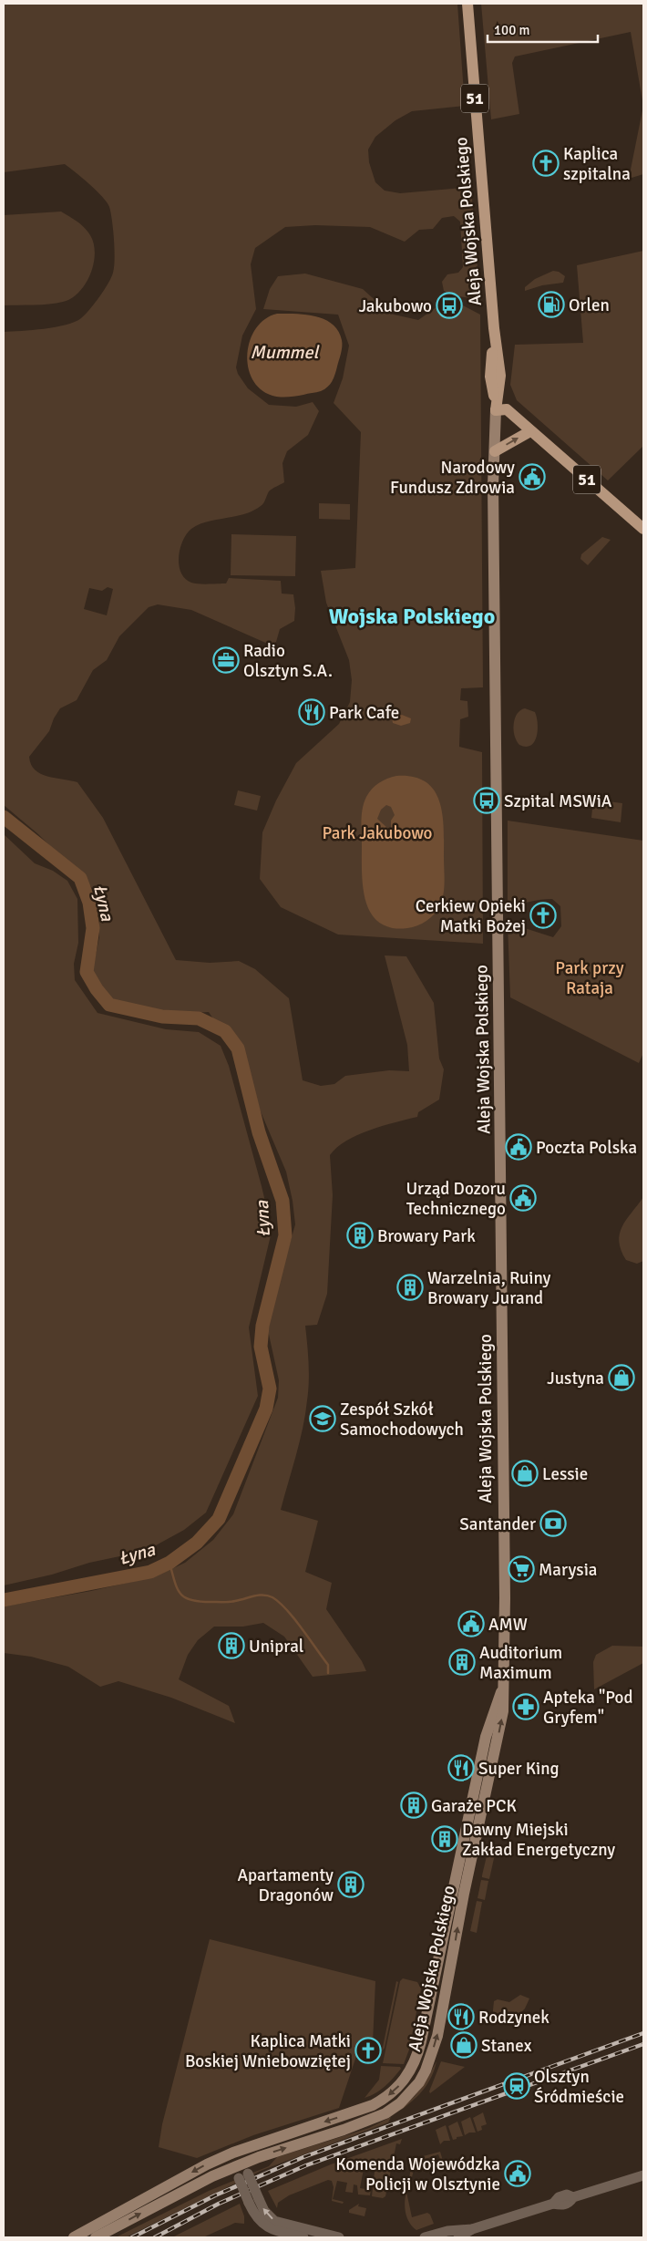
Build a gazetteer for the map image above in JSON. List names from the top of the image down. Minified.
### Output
{"streets":{"main road":["51","Aleja Wojska Polskiego"]},"crossings":[["51","Aleja Wojska Polskiego"]],"districts":["Wojska Polskiego"],"water":["Mummel","Łyna"],"parks":["Park Jakubowo","Park przy Rataja"],"places":{"church":["Kaplica szpitalna","Cerkiew Opieki Matki Bożej","Kaplica Matki Boskiej Wniebowziętej"],"fuel station":["Orlen"],"bus stop":["Jakubowo","Szpital MSWiA"],"public building":["Narodowy Fundusz Zdrowia","Poczta Polska","Urząd Dozoru Technicznego","AMW","Komenda Wojewódzka Policji w Olsztynie"],"office":["Radio Olsztyn S.A."],"restaurant":["Park Cafe","Super King","Rodzynek"],"building":["Browary Park","Warzelnia, Ruiny Browary Jurand","Unipral","Auditorium Maximum","Garaże PCK","Dawny Miejski Zakład Energetyczny","Apartamenty Dragonów"],"shop":["Justyna","Lessie","Stanex"],"school or university":["Zespół Szkół Samochodowych"],"bank":["Santander"],"supermarket":["Marysia"],"pharmacy":["Apteka \"Pod Gryfem\""],"station":["Olsztyn Śródmieście"]},"scale_bar":"100 m"}
